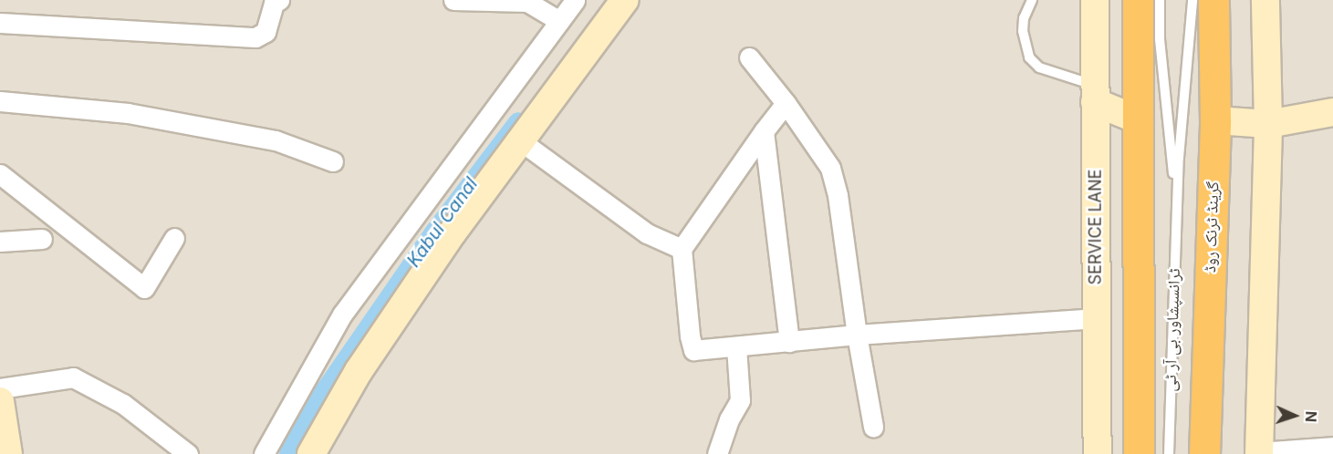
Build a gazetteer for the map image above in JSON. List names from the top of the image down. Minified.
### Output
{"streets":{"highway":["گرینڈ ٹرنک روڈ"],"street":["SERVICE LANE"],"lane":["ٹرانسپشاور بی آر ٹی"]},"water":["Kabul Canal"],"north":"right"}
